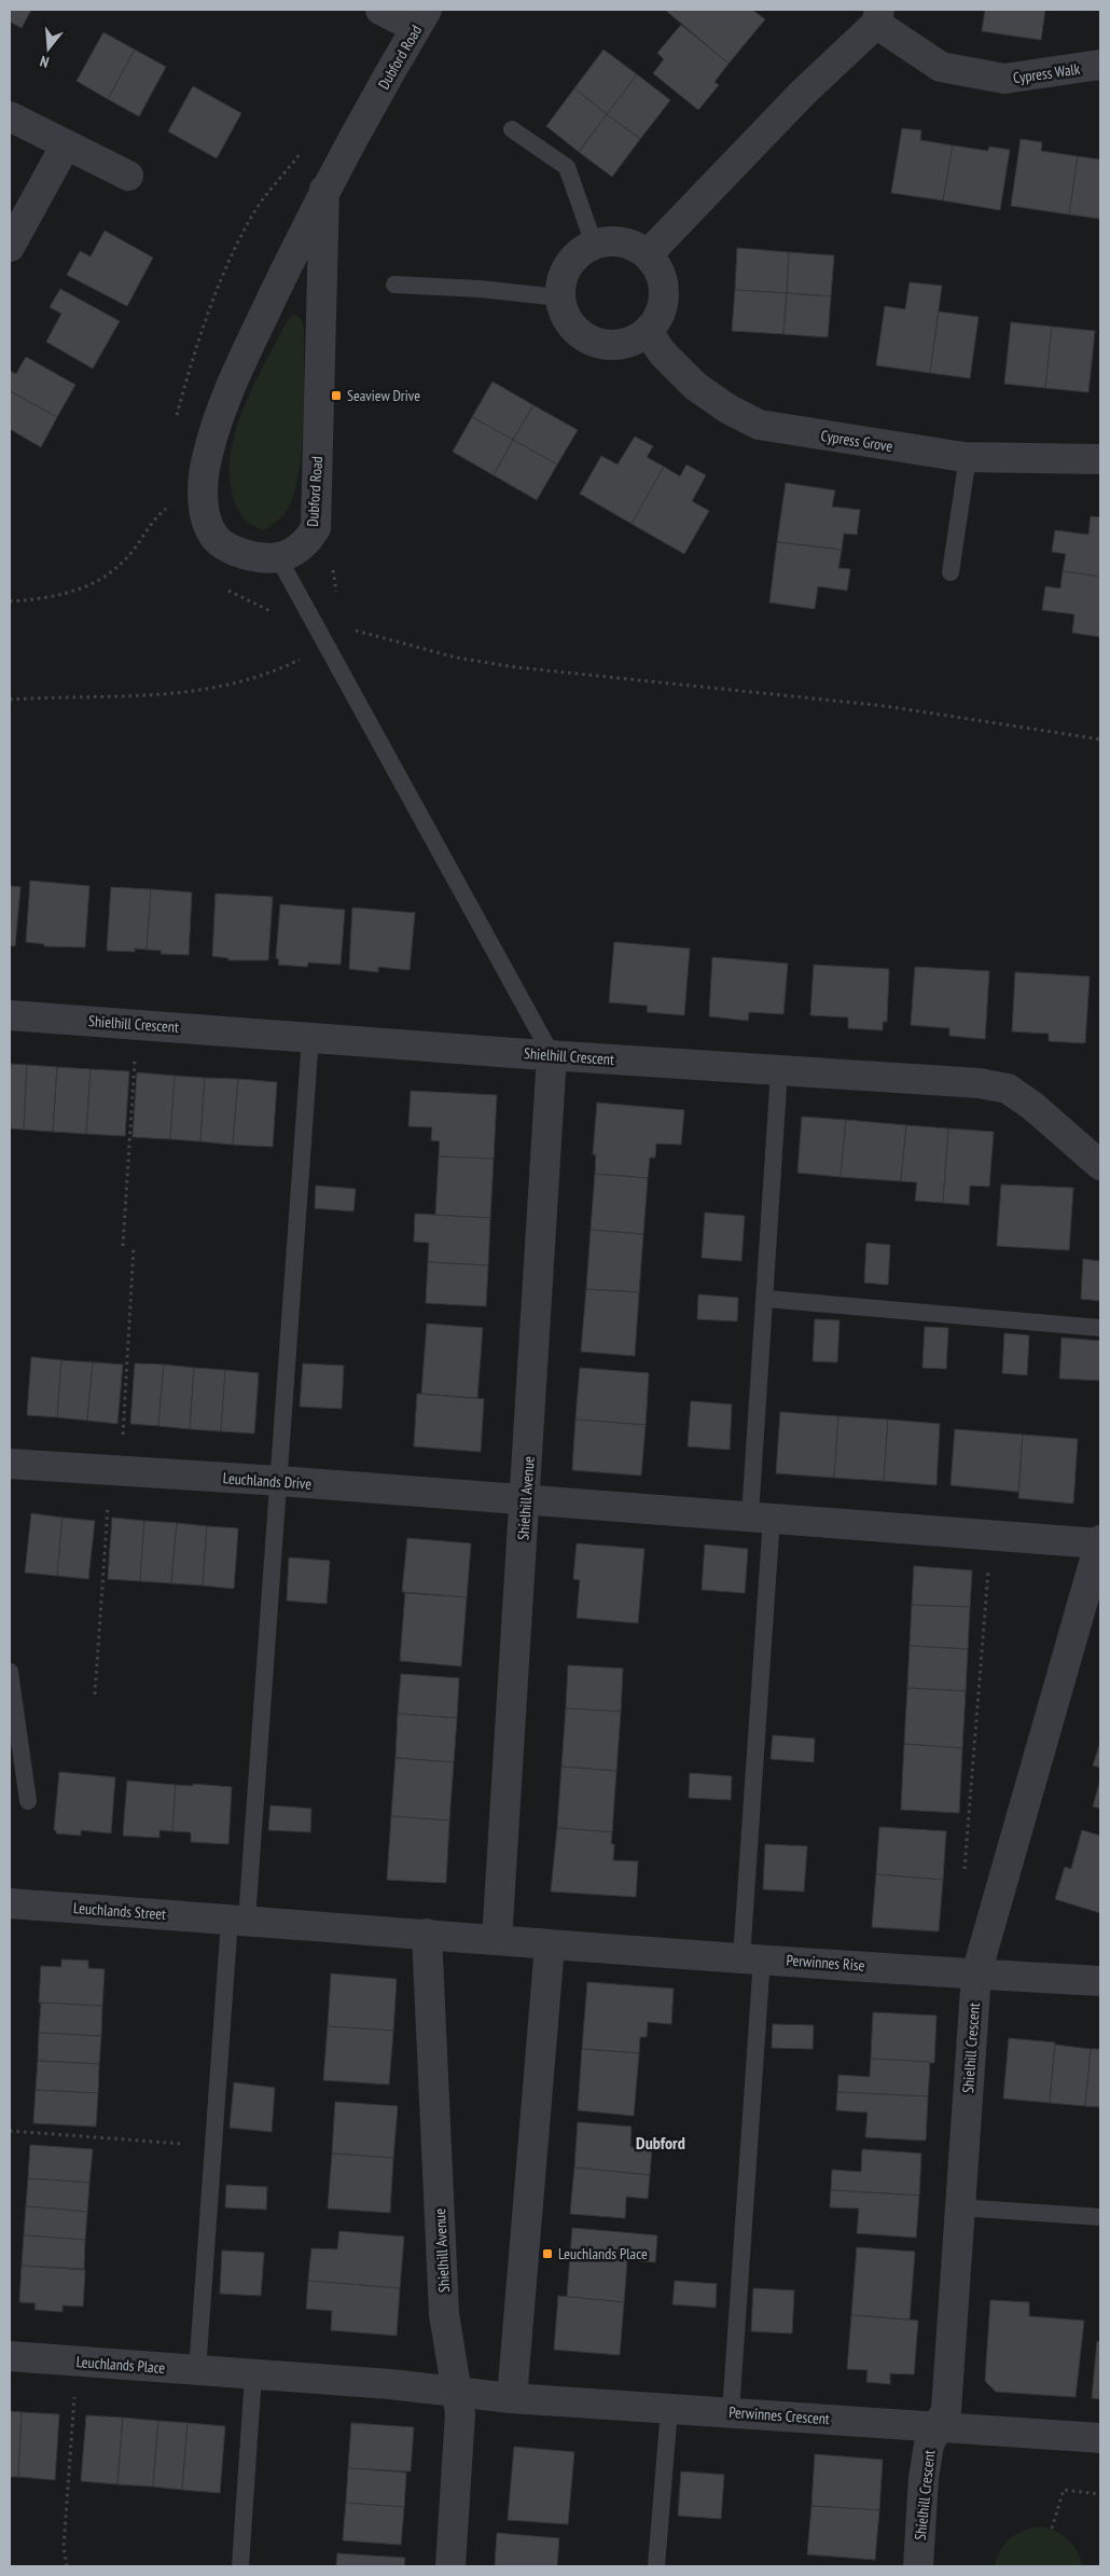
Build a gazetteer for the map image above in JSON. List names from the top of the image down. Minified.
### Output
{"streets":{"street":["Dubford Road","Cypress Walk","Cypress Grove","Shielhill Crescent","Leuchlands Drive","Shielhill Avenue","Leuchlands Street","Perwinnes Rise","Leuchlands Place","Perwinnes Crescent"]},"crossings":[["Shielhill Crescent","Leuchlands Drive"],["Shielhill Crescent","Shielhill Avenue"],["Shielhill Crescent","Perwinnes Rise"],["Shielhill Crescent","Perwinnes Crescent"],["Leuchlands Drive","Shielhill Avenue"],["Shielhill Avenue","Leuchlands Street"],["Shielhill Avenue","Perwinnes Rise"],["Shielhill Avenue","Leuchlands Place"],["Shielhill Avenue","Perwinnes Crescent"],["Leuchlands Street","Perwinnes Rise"],["Leuchlands Place","Perwinnes Crescent"]],"districts":["Dubford"],"places":{"transit":["Seaview Drive","Leuchlands Place"]},"north":"bottom"}
